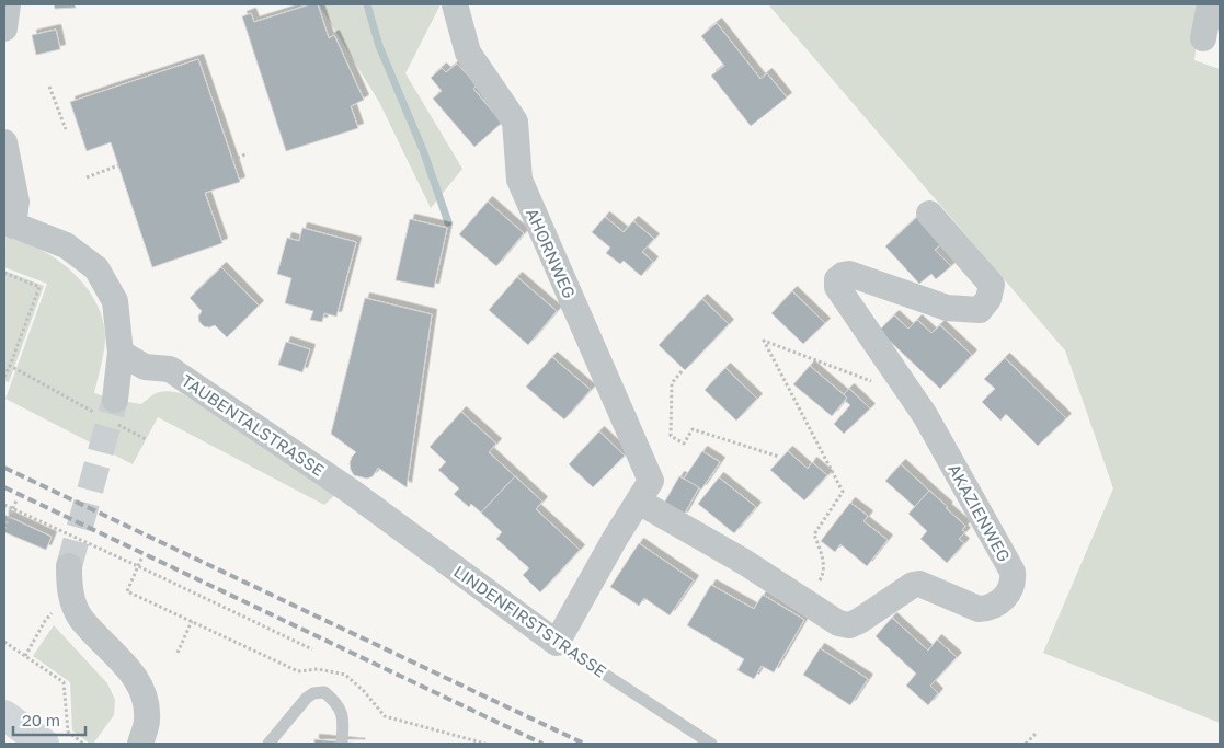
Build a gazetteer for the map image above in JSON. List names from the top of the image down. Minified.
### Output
{"streets":{"street":["AHORNWEG","TAUBENTALSTRASSE","AKAZIENWEG","LINDENFIRSTSTRASSE"]},"crossings":[["AHORNWEG","AKAZIENWEG"],["TAUBENTALSTRASSE","LINDENFIRSTSTRASSE"]],"scale_bar":"20 m"}
